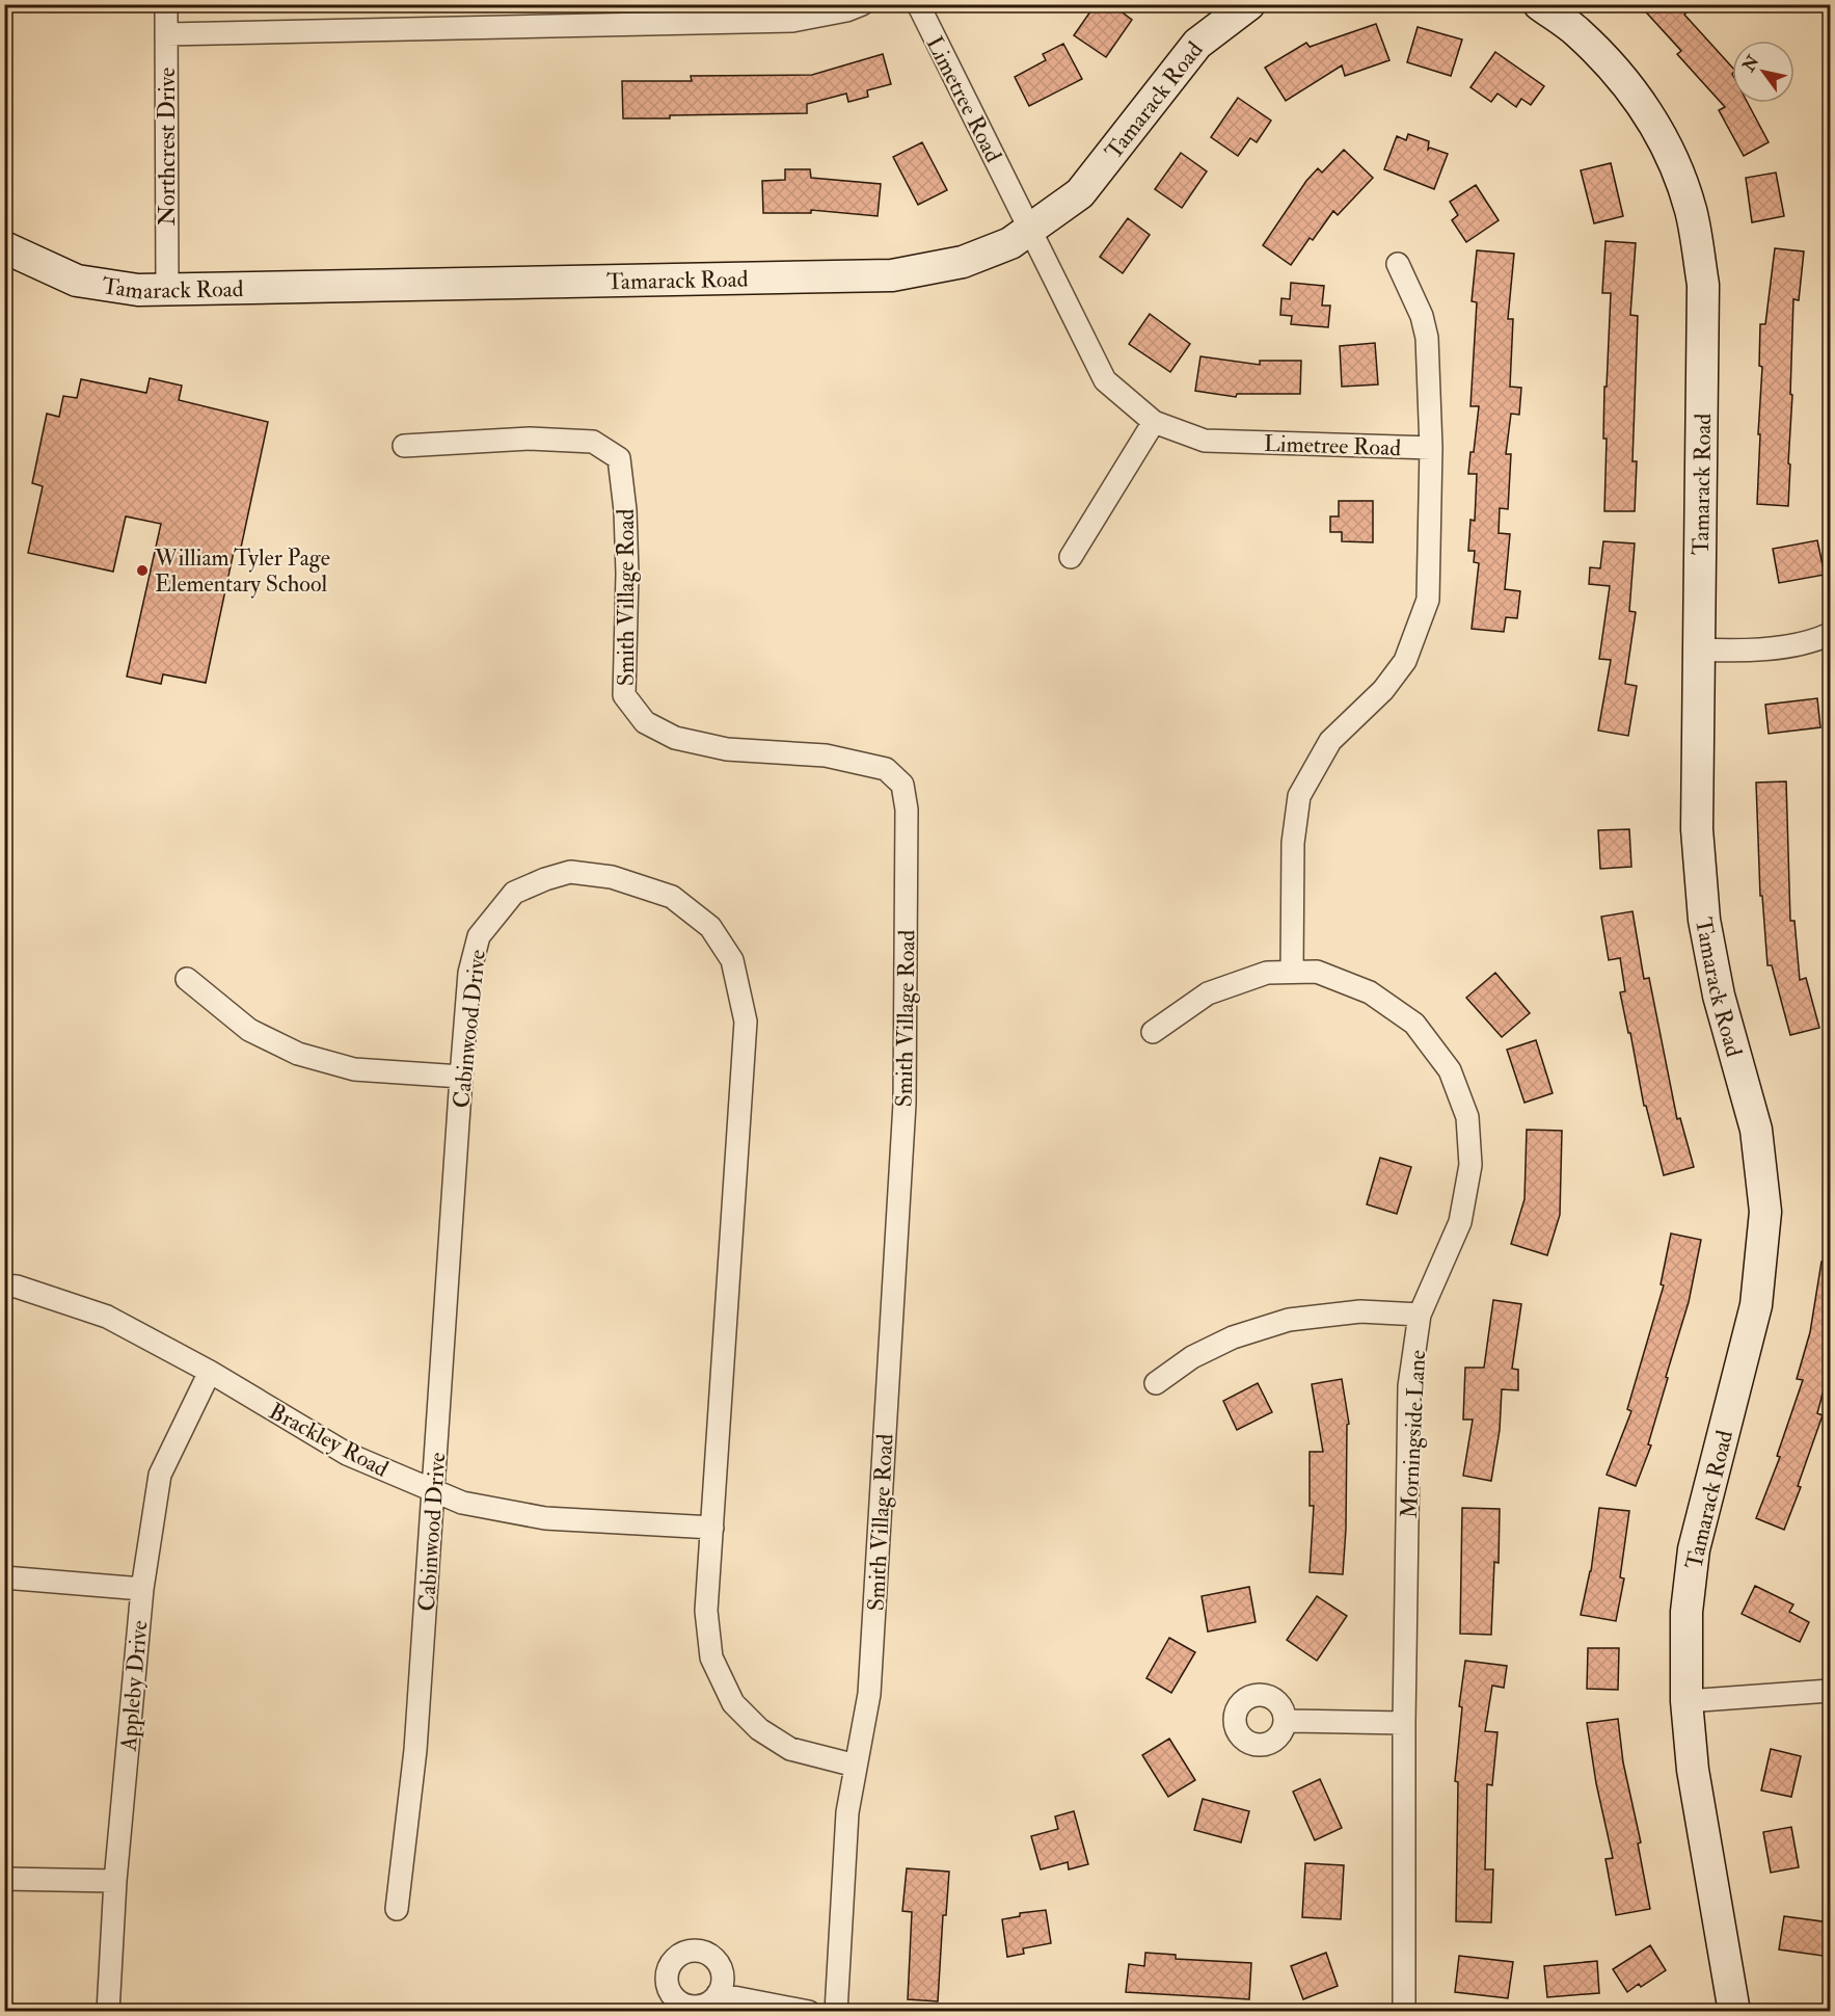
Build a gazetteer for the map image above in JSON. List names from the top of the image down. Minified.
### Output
{"streets":{"street":["Limetree Road","Tamarack Road","Northcrest Drive","Smith Village Road","Cabinwood Drive","Morningside Lane","Brackley Road","Appleby Drive"]},"crossings":[["Limetree Road","Tamarack Road"],["Limetree Road","Morningside Lane"],["Tamarack Road","Northcrest Drive"],["Smith Village Road","Cabinwood Drive"],["Cabinwood Drive","Brackley Road"],["Brackley Road","Appleby Drive"]],"places":["William Tyler Page Elementary School"],"north":"top left"}
